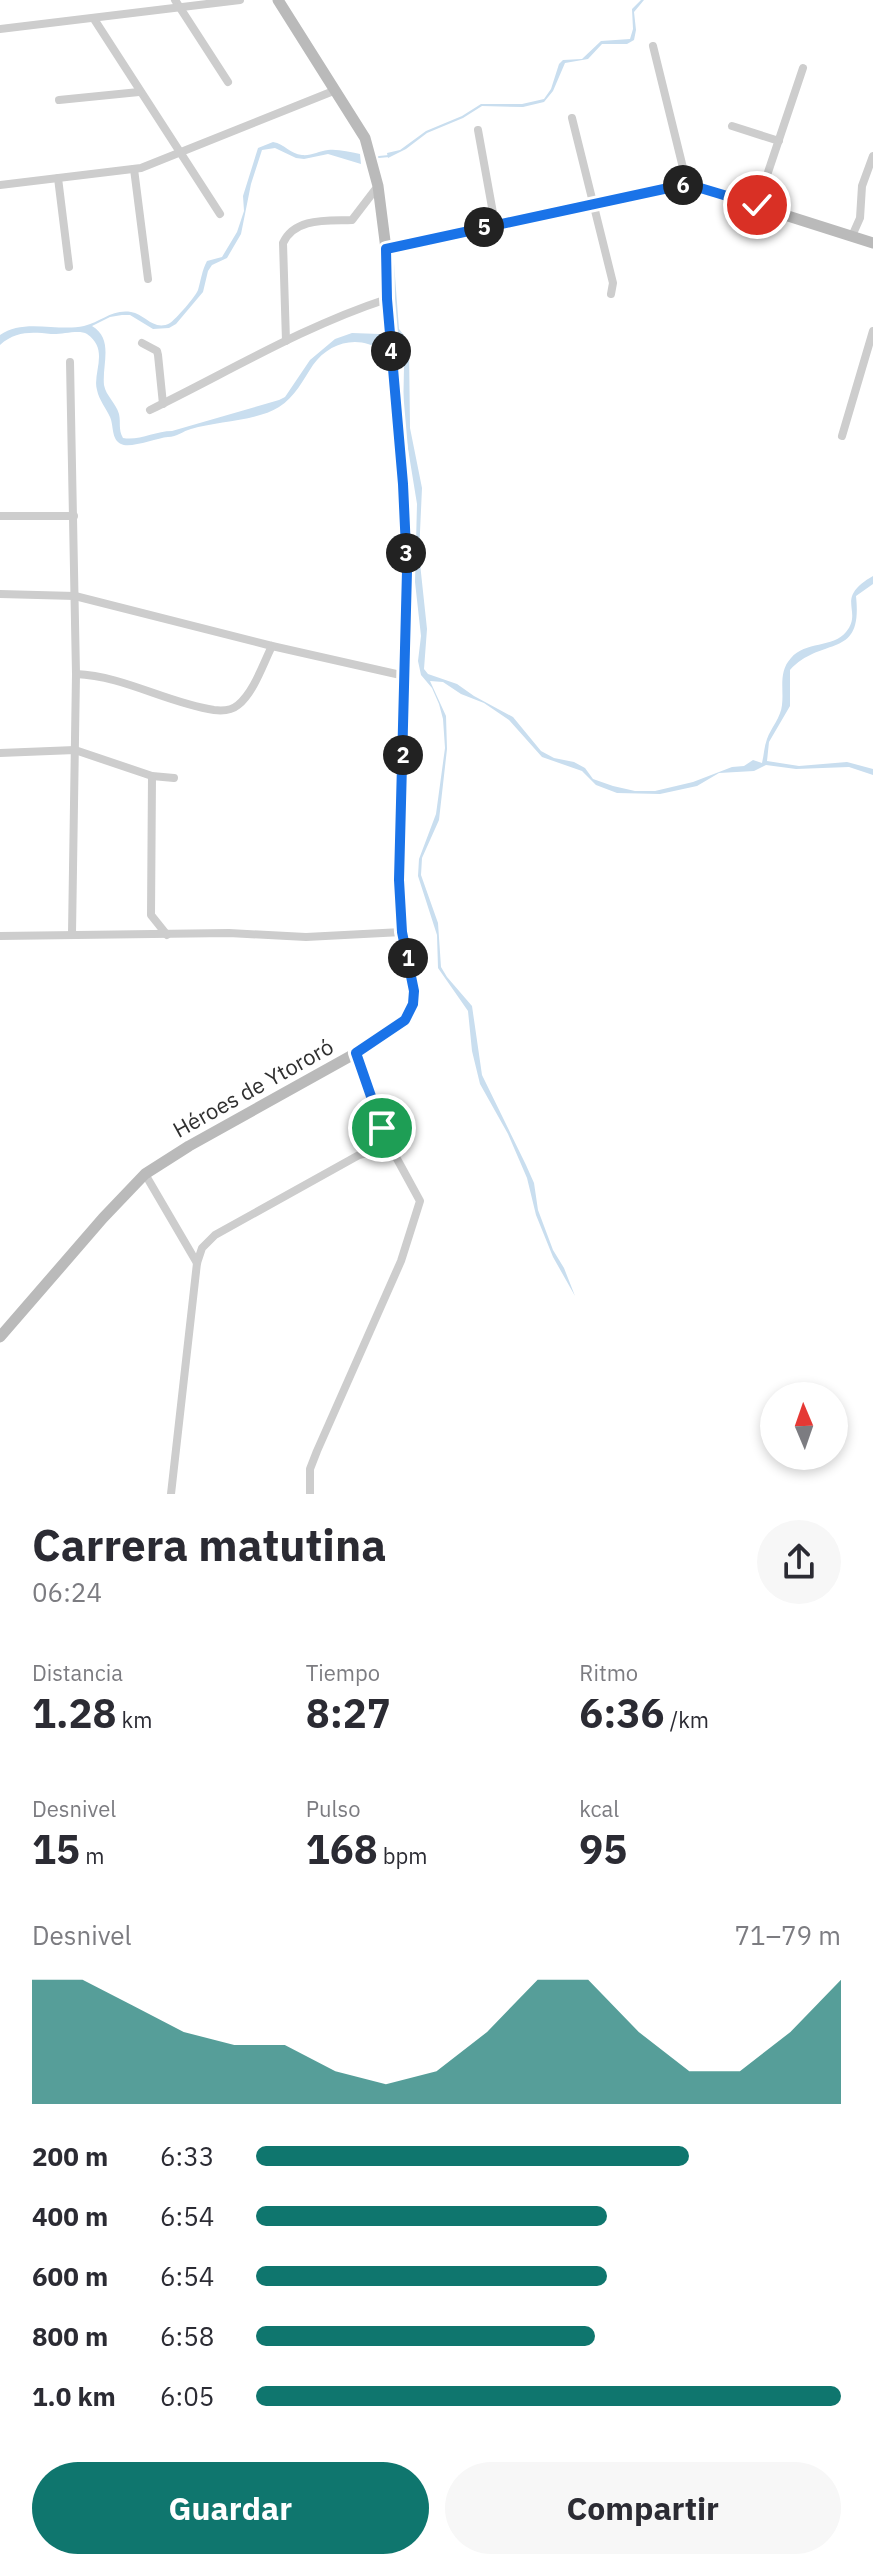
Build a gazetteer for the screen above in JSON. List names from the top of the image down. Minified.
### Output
{"streets":{"main road":["Héroes de Ytororó"]},"north":"top","page":{"pins":["6","5","4","3","2","1"],"heading":["Carrera matutina","06:24"],"stats":[["Distancia","1.28 km"],["Tiempo","8:27"],["Ritmo","6:36 /km"],["Desnivel","15 m"],["Pulso","168 bpm"],["kcal","95"]],"chart":["Desnivel","71–79 m"],"list":[{"name":"200 m","note":"6:33"},{"name":"400 m","note":"6:54"},{"name":"600 m","note":"6:54"},{"name":"800 m","note":"6:58"},{"name":"1.0 km","note":"6:05"}],"buttons":["Guardar","Compartir"]}}
